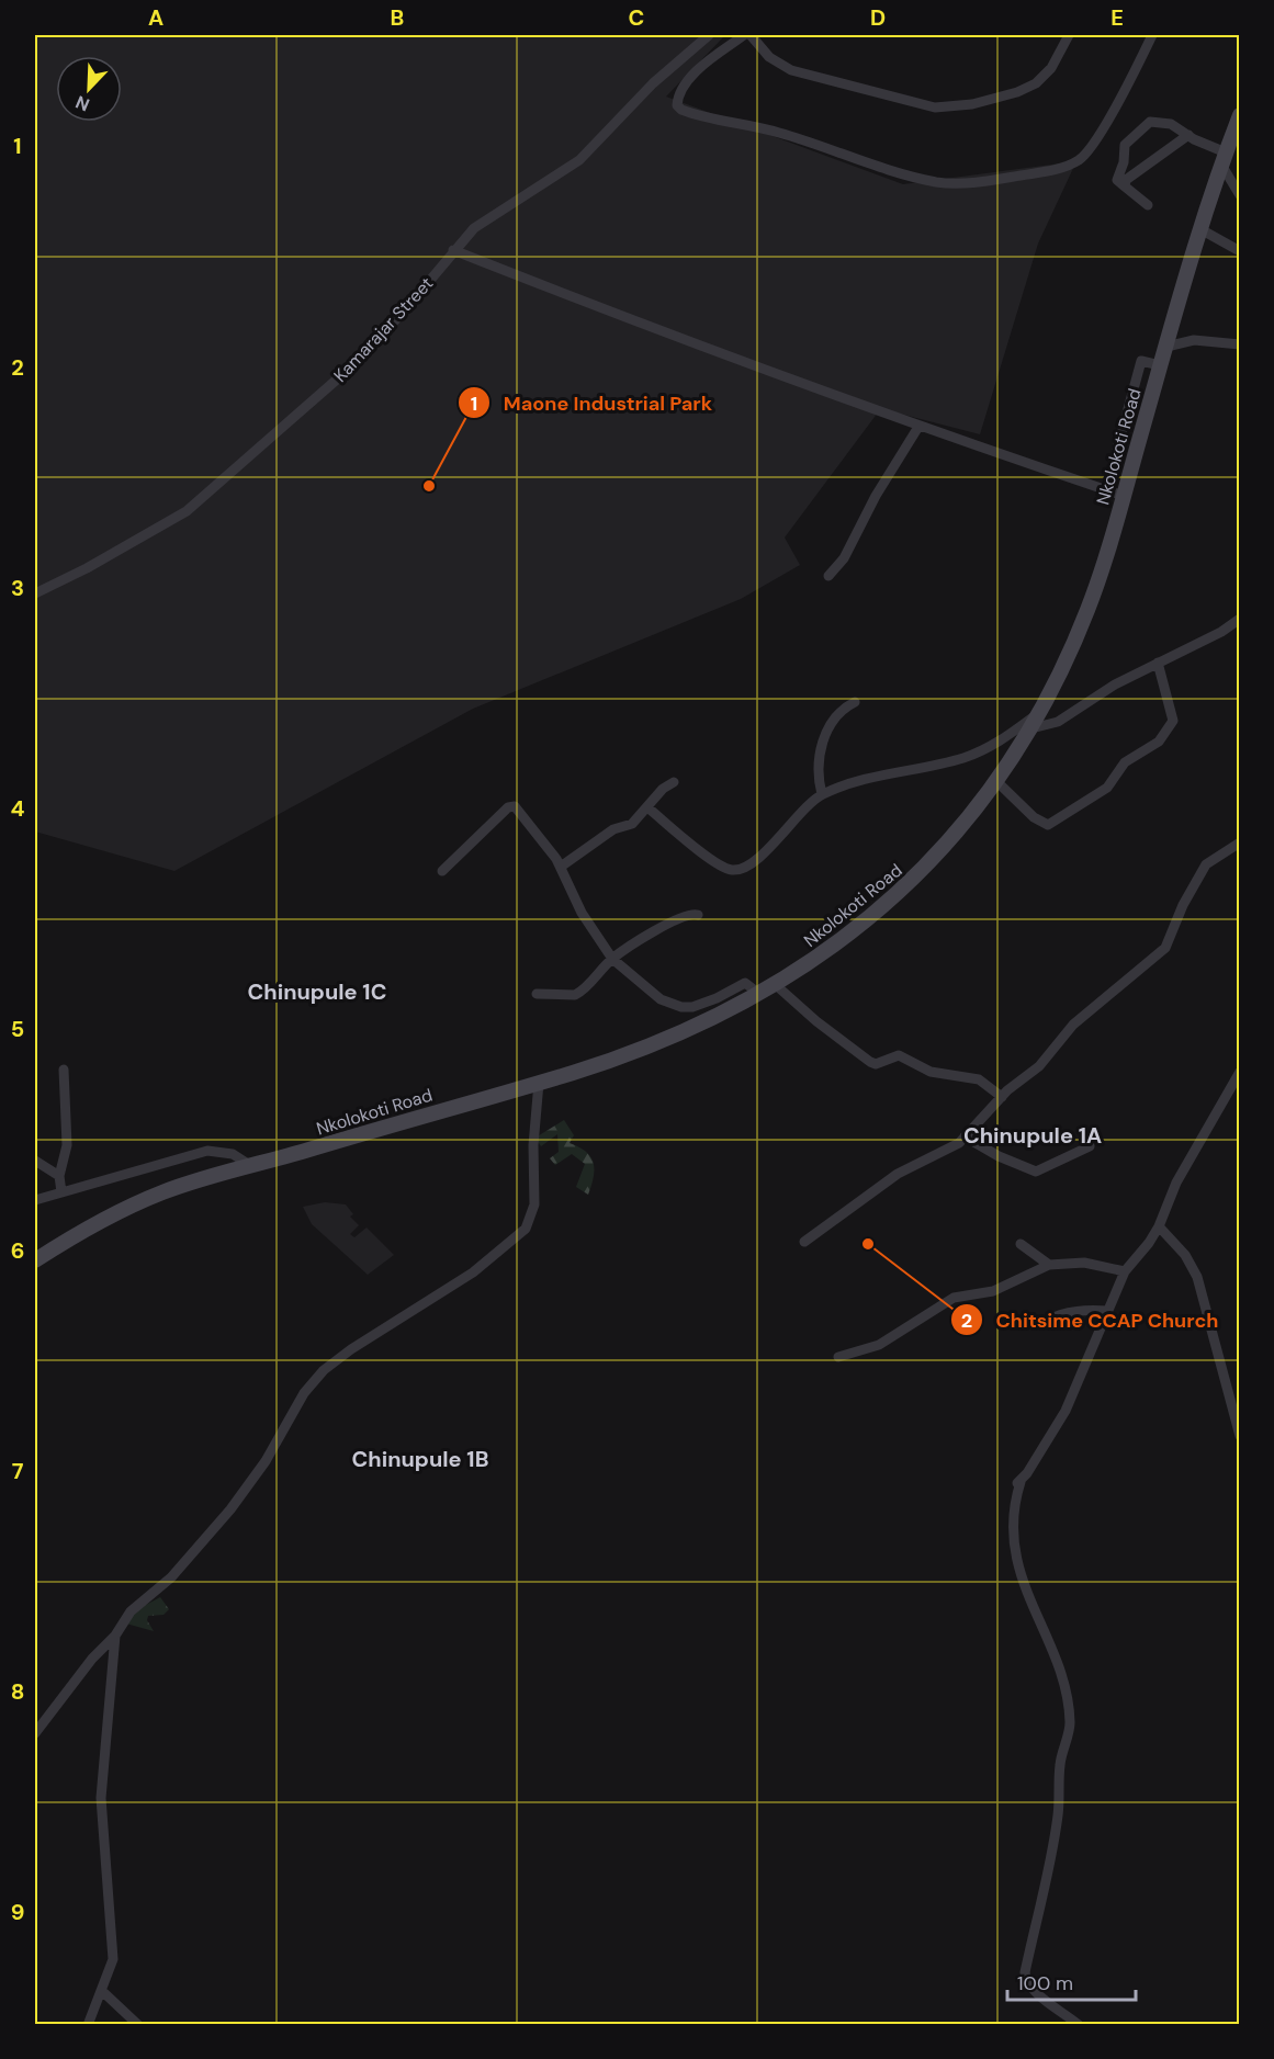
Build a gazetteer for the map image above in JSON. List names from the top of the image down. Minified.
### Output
{"streets":{"main road":["Nkolokoti Road"],"street":["Kamarajar Street"]},"districts":["Chinupule 1C","Chinupule 1A","Chinupule 1B"],"places":["Maone Industrial Park","Chitsime CCAP Church"],"scale_bar":"100 m","north":"bottom left","grid":{"columns":["A","B","C","D","E"],"rows":["1","2","3","4","5","6","7","8","9"]}}
